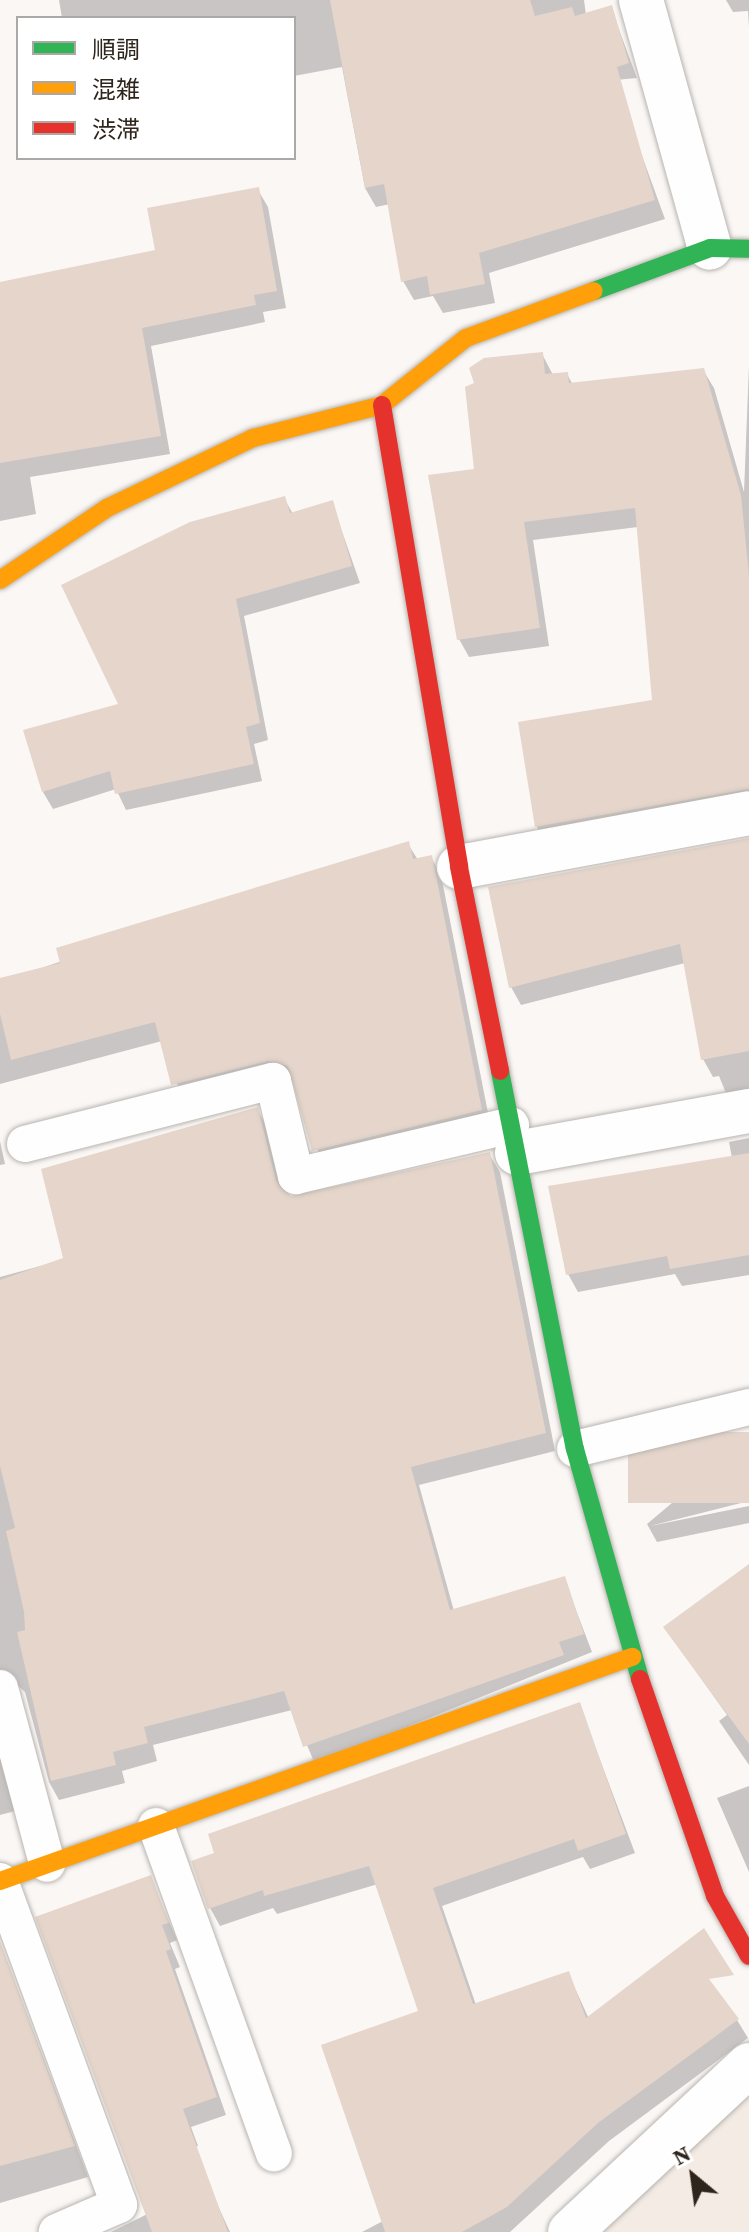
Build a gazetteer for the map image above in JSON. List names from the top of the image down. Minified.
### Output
{"legend":["順調","混雑","渋滞"],"north":"top left"}
